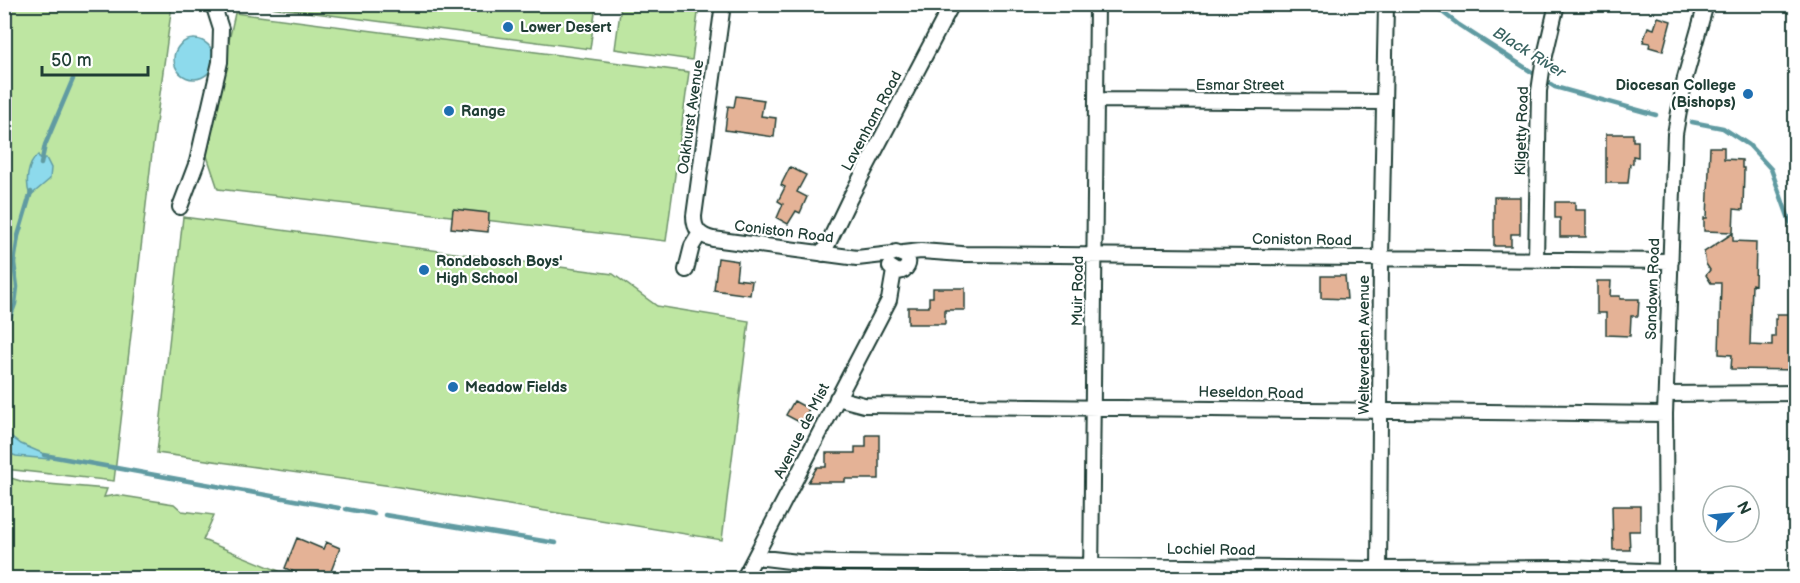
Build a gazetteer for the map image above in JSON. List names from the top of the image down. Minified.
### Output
{"streets":{"street":["Esmar Street","Oakhurst Avenue","Lavenham Road","Kilgetty Road","Coniston Road","Sandown Road","Muir Road","Weltevreden Avenue","Heseldon Road","Avenue de Mist","Lochiel Road"]},"crossings":[["Esmar Street","Muir Road"],["Esmar Street","Weltevreden Avenue"],["Oakhurst Avenue","Coniston Road"],["Lavenham Road","Coniston Road"],["Kilgetty Road","Coniston Road"],["Coniston Road","Sandown Road"],["Coniston Road","Muir Road"],["Coniston Road","Weltevreden Avenue"],["Coniston Road","Avenue de Mist"],["Sandown Road","Heseldon Road"],["Sandown Road","Lochiel Road"],["Muir Road","Heseldon Road"],["Muir Road","Lochiel Road"],["Weltevreden Avenue","Heseldon Road"],["Weltevreden Avenue","Lochiel Road"],["Heseldon Road","Avenue de Mist"],["Avenue de Mist","Lochiel Road"]],"water":["Black River"],"places":["Lower Desert","Diocesan College (Bishops)","Range","Rondebosch Boys' High School","Meadow Fields"],"scale_bar":"50 m","north":"top right"}
